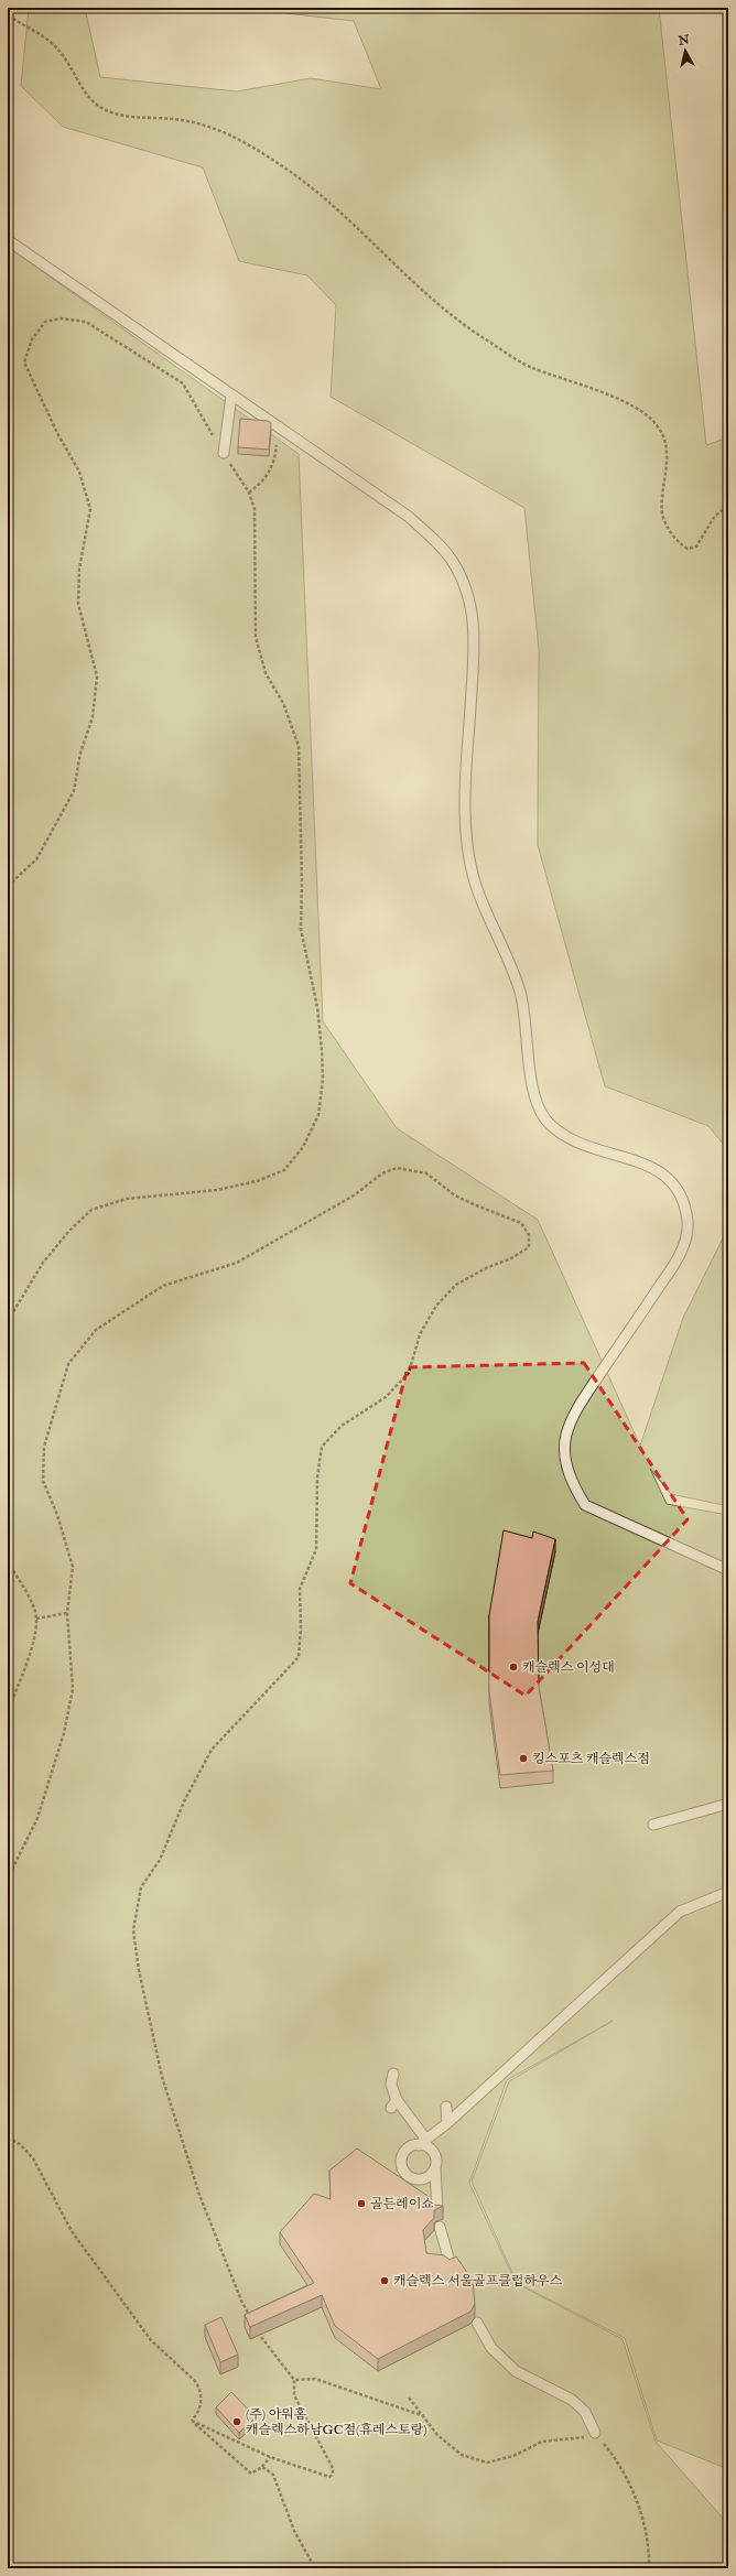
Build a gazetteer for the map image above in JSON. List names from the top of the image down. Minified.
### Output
{"places":["캐슬렉스 이성대","킹스포츠 캐슬렉스점","골든레이쇼","캐슬렉스 서울골프클럽하우스","(주) 아워홈 캐슬렉스하남GC점(휴레스토랑)"],"north":"top"}
